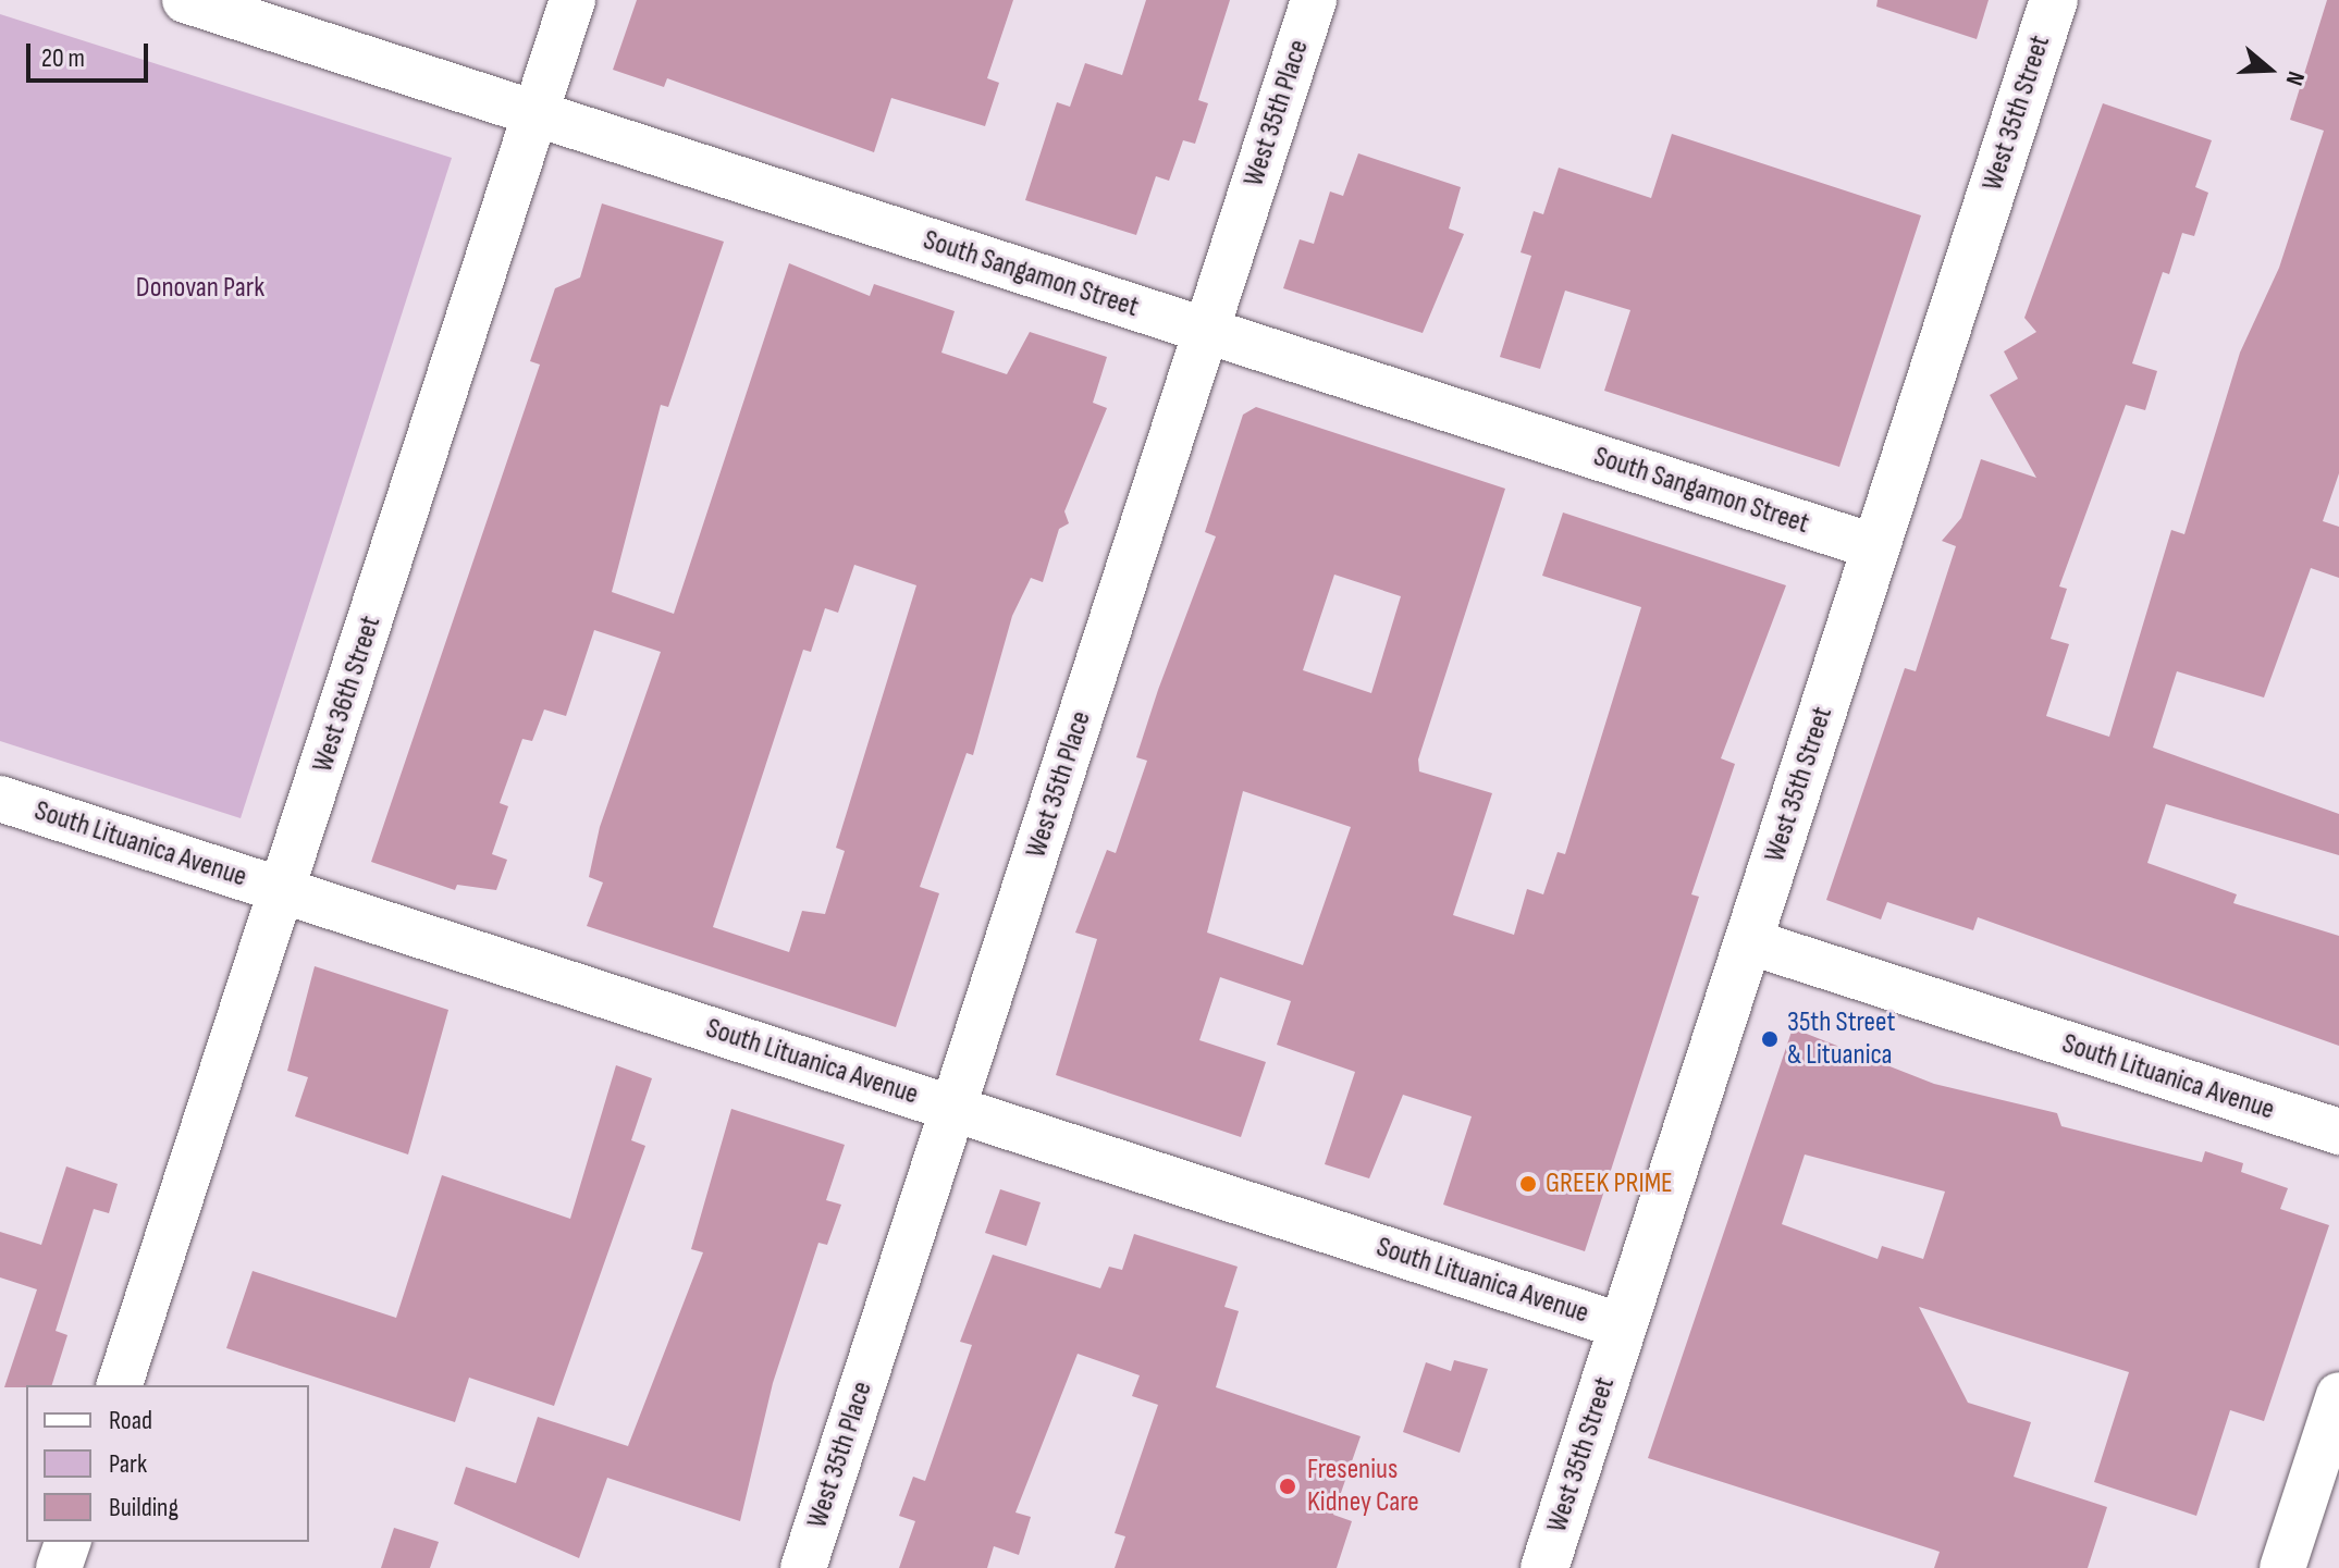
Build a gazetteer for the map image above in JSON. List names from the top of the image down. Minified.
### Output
{"streets":{"main road":["West 35th Street"],"street":["West 35th Place","South Sangamon Street","West 36th Street","South Lituanica Avenue"]},"crossings":[["West 35th Place","South Sangamon Street"],["West 35th Place","South Lituanica Avenue"],["West 35th Street","South Sangamon Street"],["West 35th Street","South Lituanica Avenue"],["South Sangamon Street","West 36th Street"],["West 36th Street","South Lituanica Avenue"]],"parks":["Donovan Park"],"places":["35th Street & Lituanica","GREEK PRIME","Fresenius Kidney Care"],"legend":["Road","Park","Building"],"scale_bar":"20 m","north":"right"}
